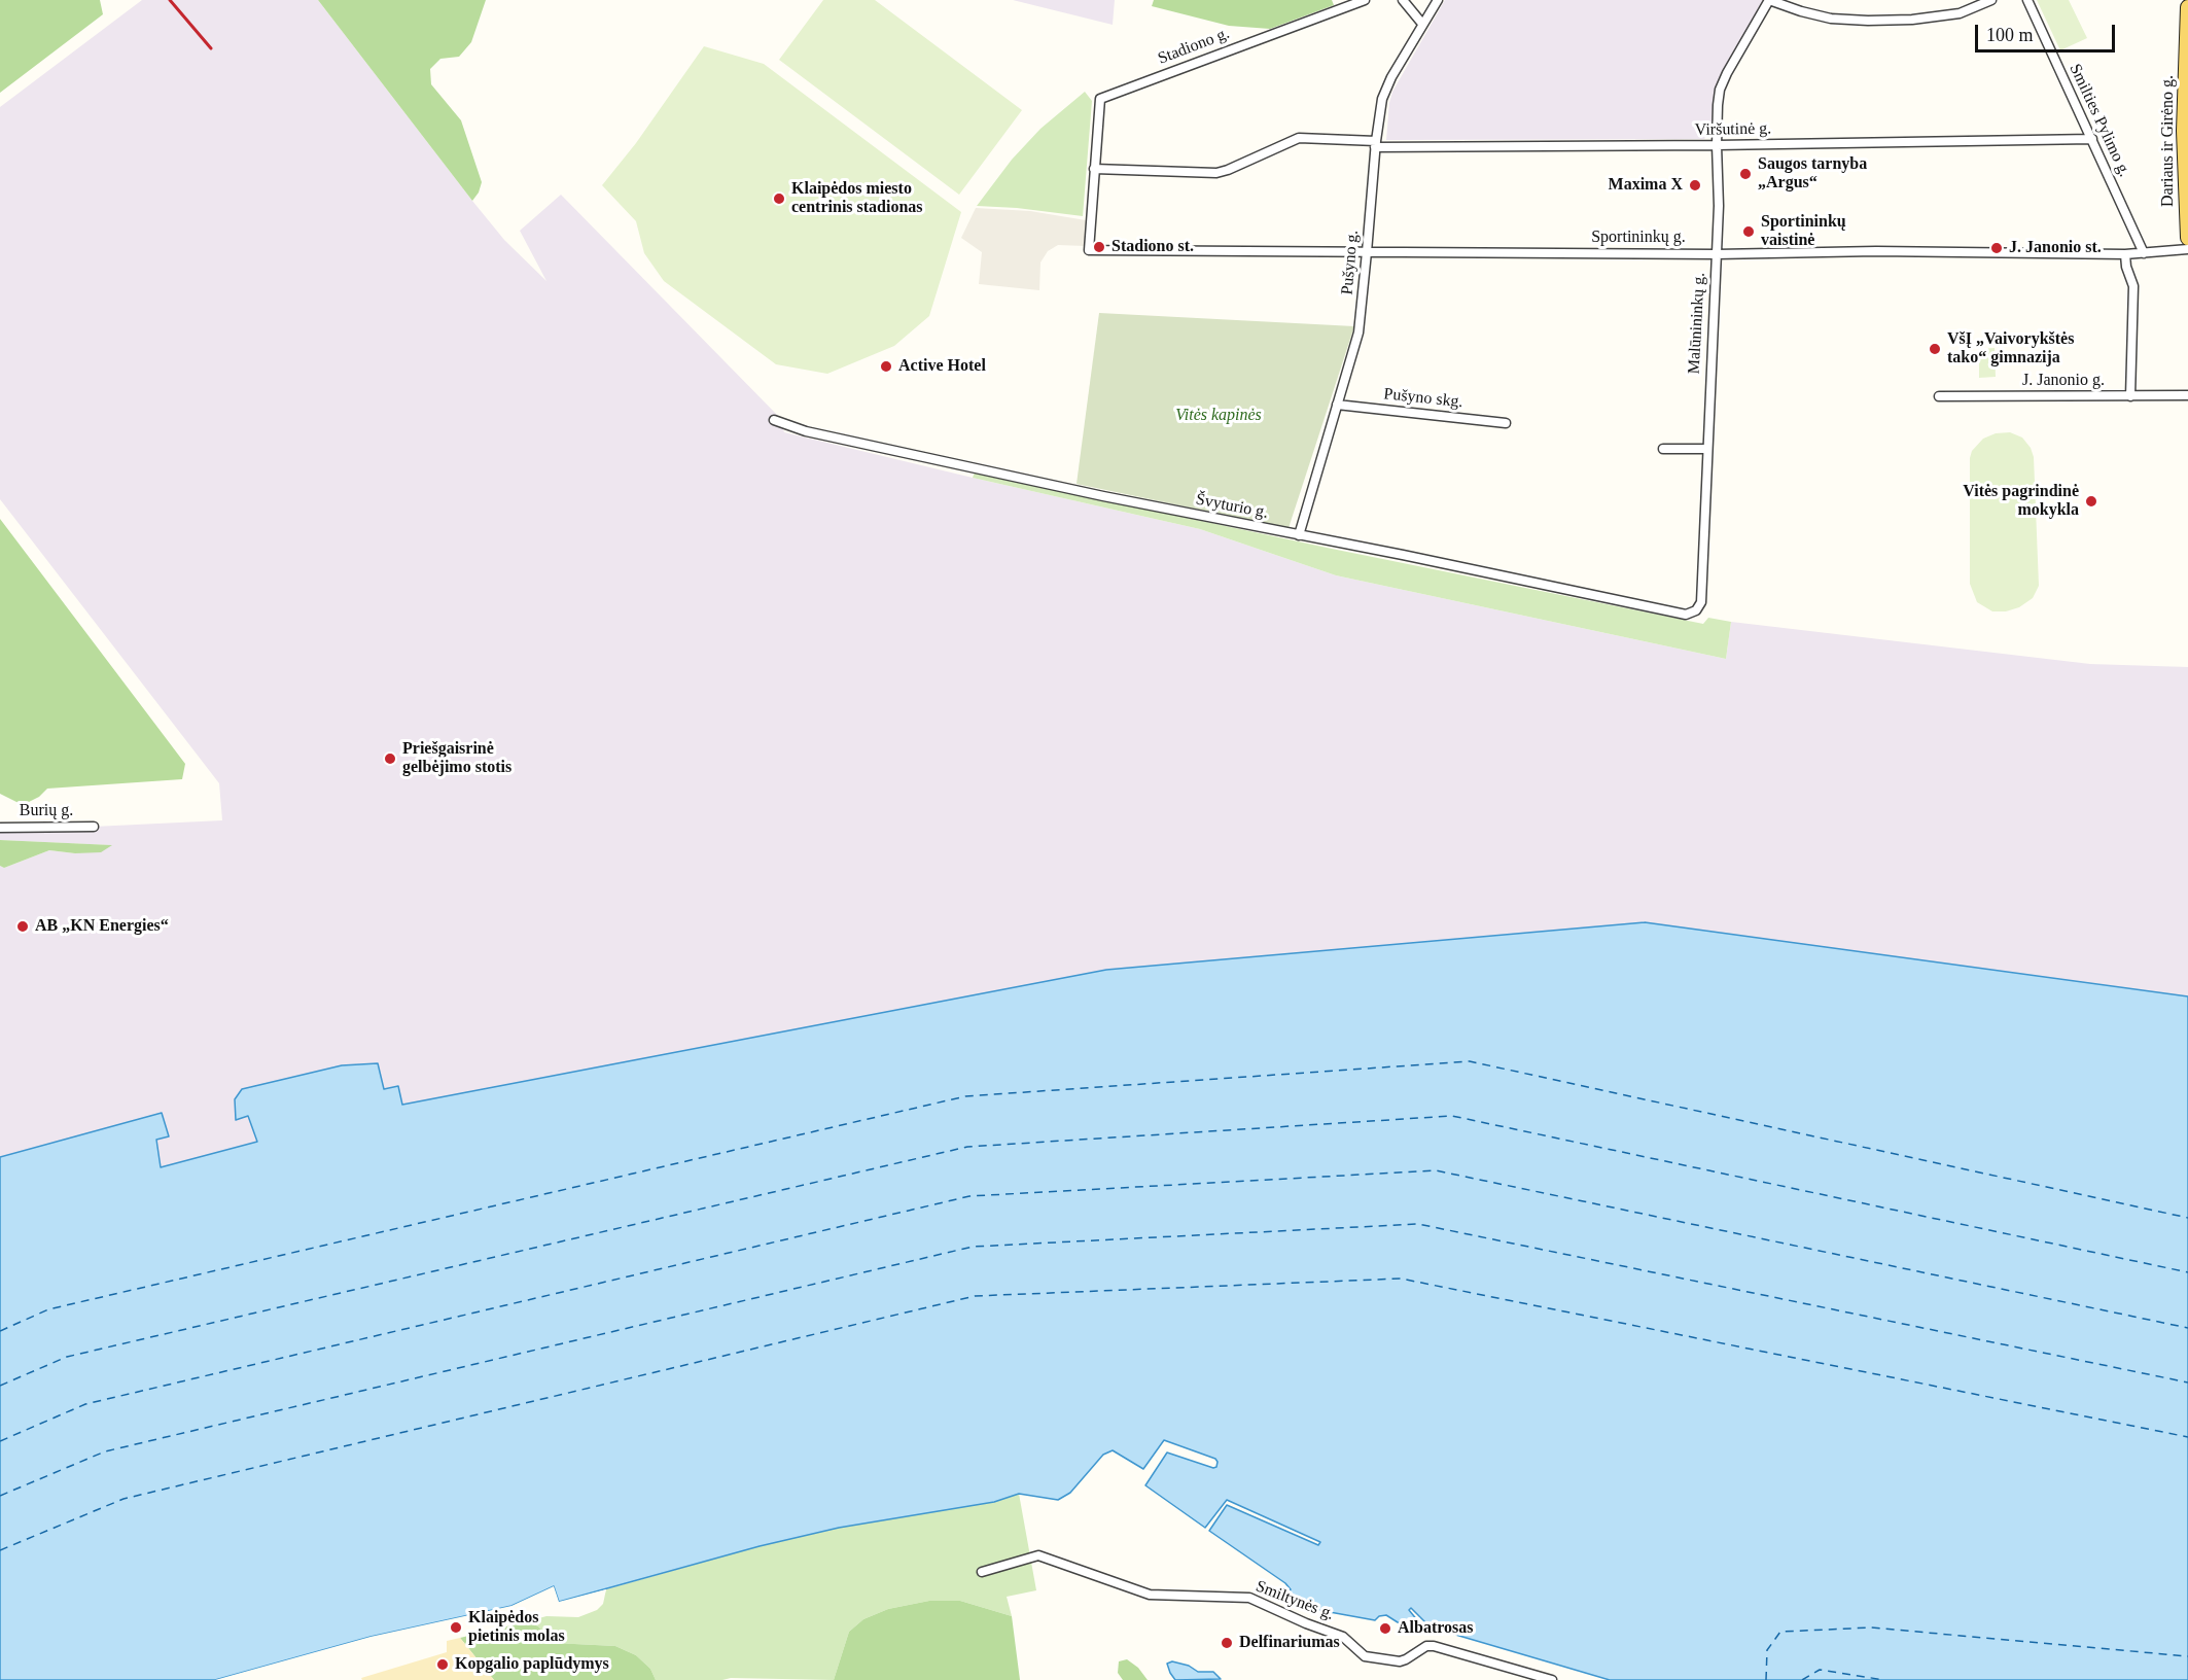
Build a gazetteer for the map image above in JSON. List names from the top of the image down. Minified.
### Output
{"streets":{"main road":["Dariaus ir Girėno g."],"street":["Stadiono g.","Smilties Pylimo g.","Viršutinė g.","Sportininkų g.","Pušyno g.","Malūnininkų g.","J. Janonio g.","Pušyno skg.","Švyturio g.","Burių g.","Smiltynės g."]},"crossings":[["Stadiono g.","Sportininkų g."],["Smilties Pylimo g.","Viršutinė g."],["Smilties Pylimo g.","Sportininkų g."],["Viršutinė g.","Pušyno g."],["Viršutinė g.","Malūnininkų g."],["Sportininkų g.","Pušyno g."],["Sportininkų g.","Malūnininkų g."],["Pušyno g.","Pušyno skg."],["Pušyno g.","Švyturio g."],["Malūnininkų g.","Švyturio g."]],"parks":["Vitės kapinės"],"places":["Saugos tarnyba „Argus“","Maxima X","Klaipėdos miesto centrinis stadionas","Sportininkų vaistinė","Stadiono st.","J. Janonio st.","VšĮ „Vaivorykštės tako“ gimnazija","Active Hotel","Vitės pagrindinė mokykla","Priešgaisrinė gelbėjimo stotis","AB „KN Energies“","Klaipėdos pietinis molas","Albatrosas","Delfinariumas","Kopgalio paplūdymys"],"scale_bar":"100 m"}
